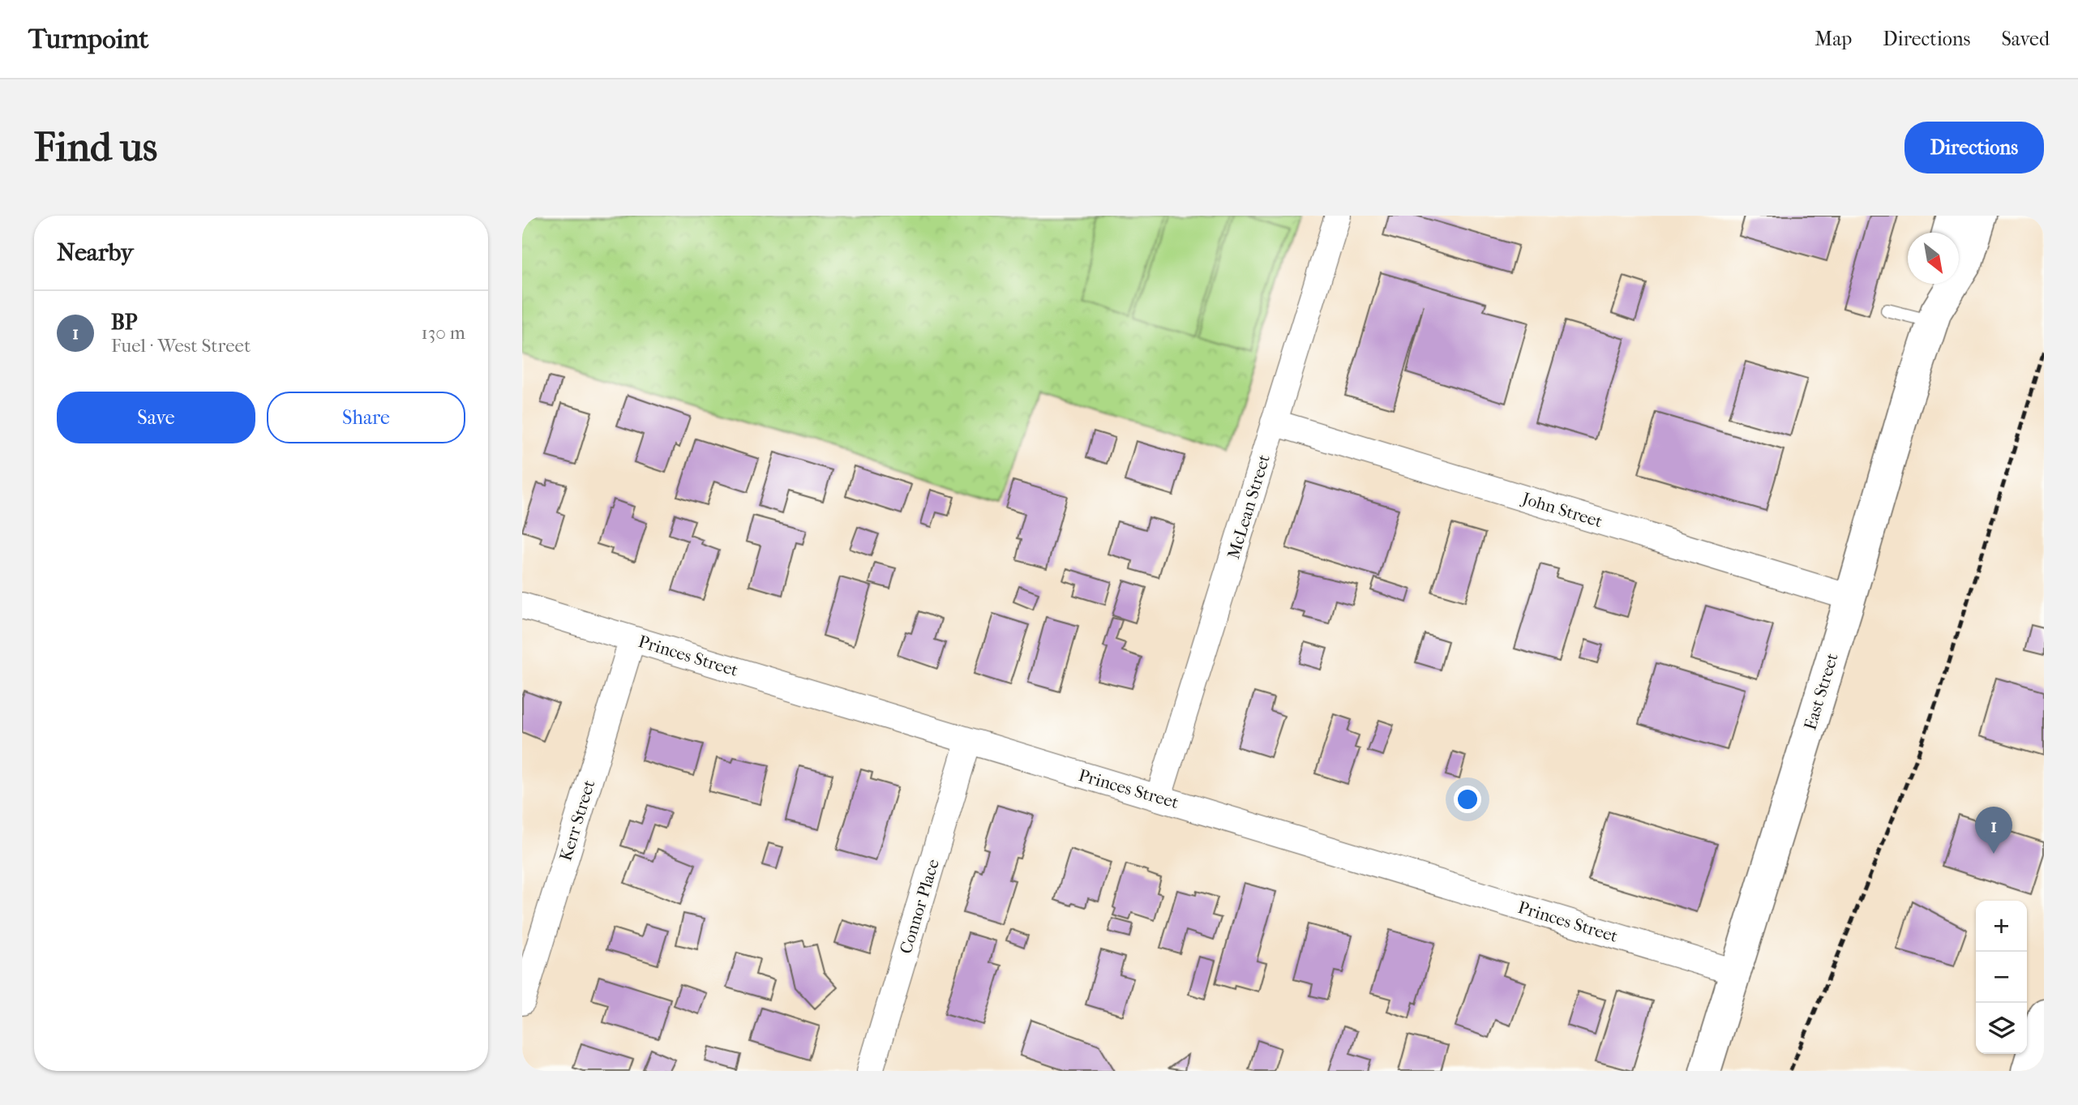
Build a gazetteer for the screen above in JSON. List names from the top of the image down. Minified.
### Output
{"streets":{"main road":["East Street"],"street":["McLean Street","John Street","Princes Street","Kerr Street","Connor Place"]},"crossings":[["McLean Street","John Street"],["McLean Street","Princes Street"],["John Street","East Street"],["Princes Street","East Street"],["Princes Street","Kerr Street"],["Princes Street","Connor Place"]],"north":"bottom right","page":{"header":"Turnpoint","nav":["Map","Directions","Saved"],"buttons":["Directions",["Save","Share"]],"title":"Find us","heading":"Nearby","list":[{"mark":"1","name":"BP","note":"Fuel · West Street","value":"130 m"}],"pins":"1","map_buttons":["+","−"]}}
